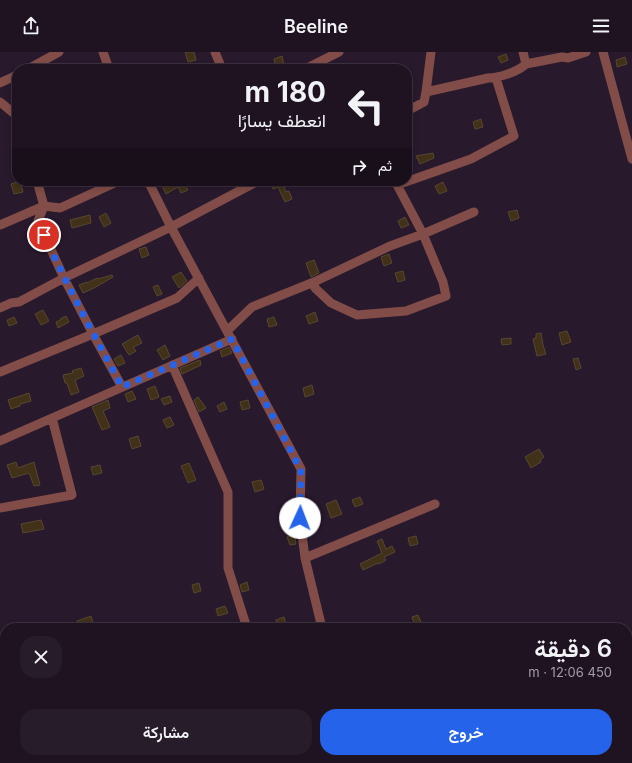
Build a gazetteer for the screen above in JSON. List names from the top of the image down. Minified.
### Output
{"page":{"header":"Beeline","turn":["180 m","انعطف يسارًا"],"then":"ثم","heading":["6 دقيقة","450 m · 12:06"],"buttons":["خروج","مشاركة"]}}
